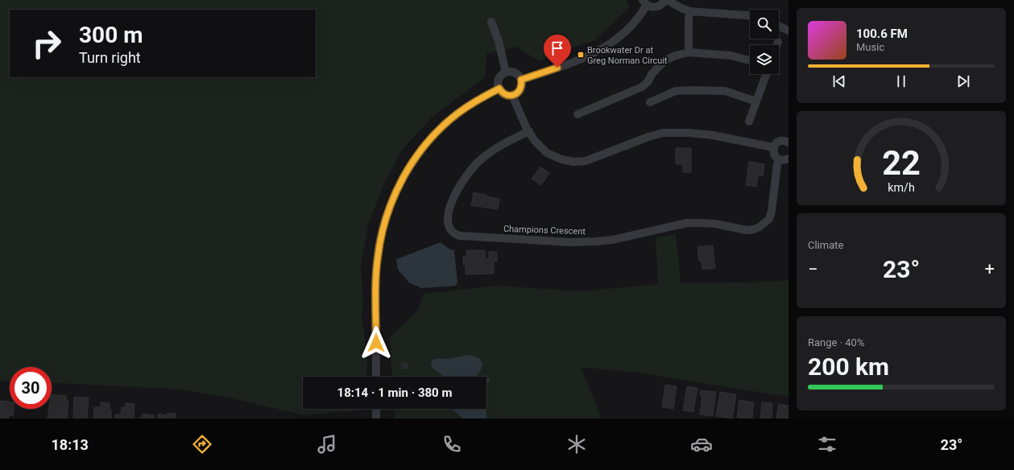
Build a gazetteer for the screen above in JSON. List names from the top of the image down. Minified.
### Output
{"streets":{"street":["Champions Crescent"]},"places":{"transit":["Brookwater Dr at Greg Norman Circuit"]},"page":{"turn":["300 m","Turn right"],"song":["100.6 FM","Music"],"tile":["Climate",["Range · 40%","200 km"]],"heat":["−","23°","+"],"limit":"30","trip":"18:14 · 1 min · 380 m","tabs":["18:13","23°"],"gauge":["22","km/h"]}}
